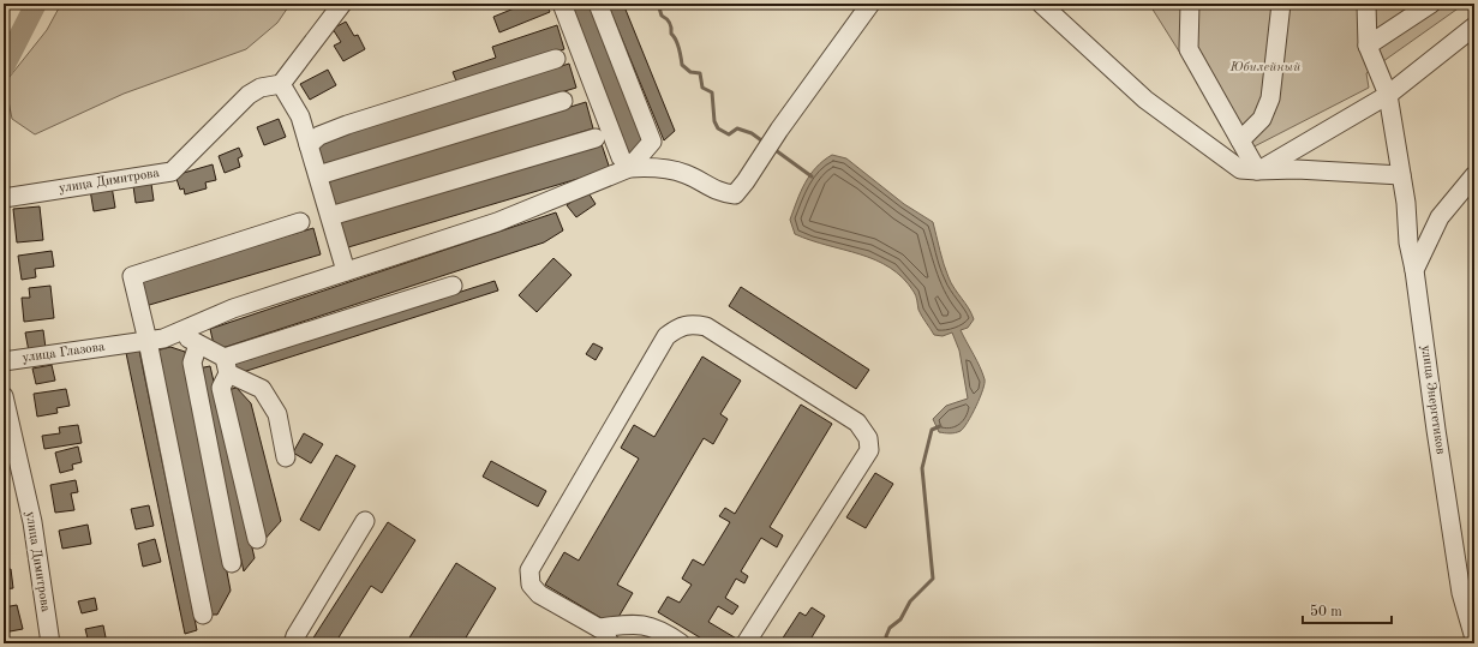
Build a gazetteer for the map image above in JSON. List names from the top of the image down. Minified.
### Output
{"streets":{"street":["улица Димитрова","улица Глазова","улица Энергетиков"]},"parks":["Юбилейный"],"scale_bar":"50 m"}
